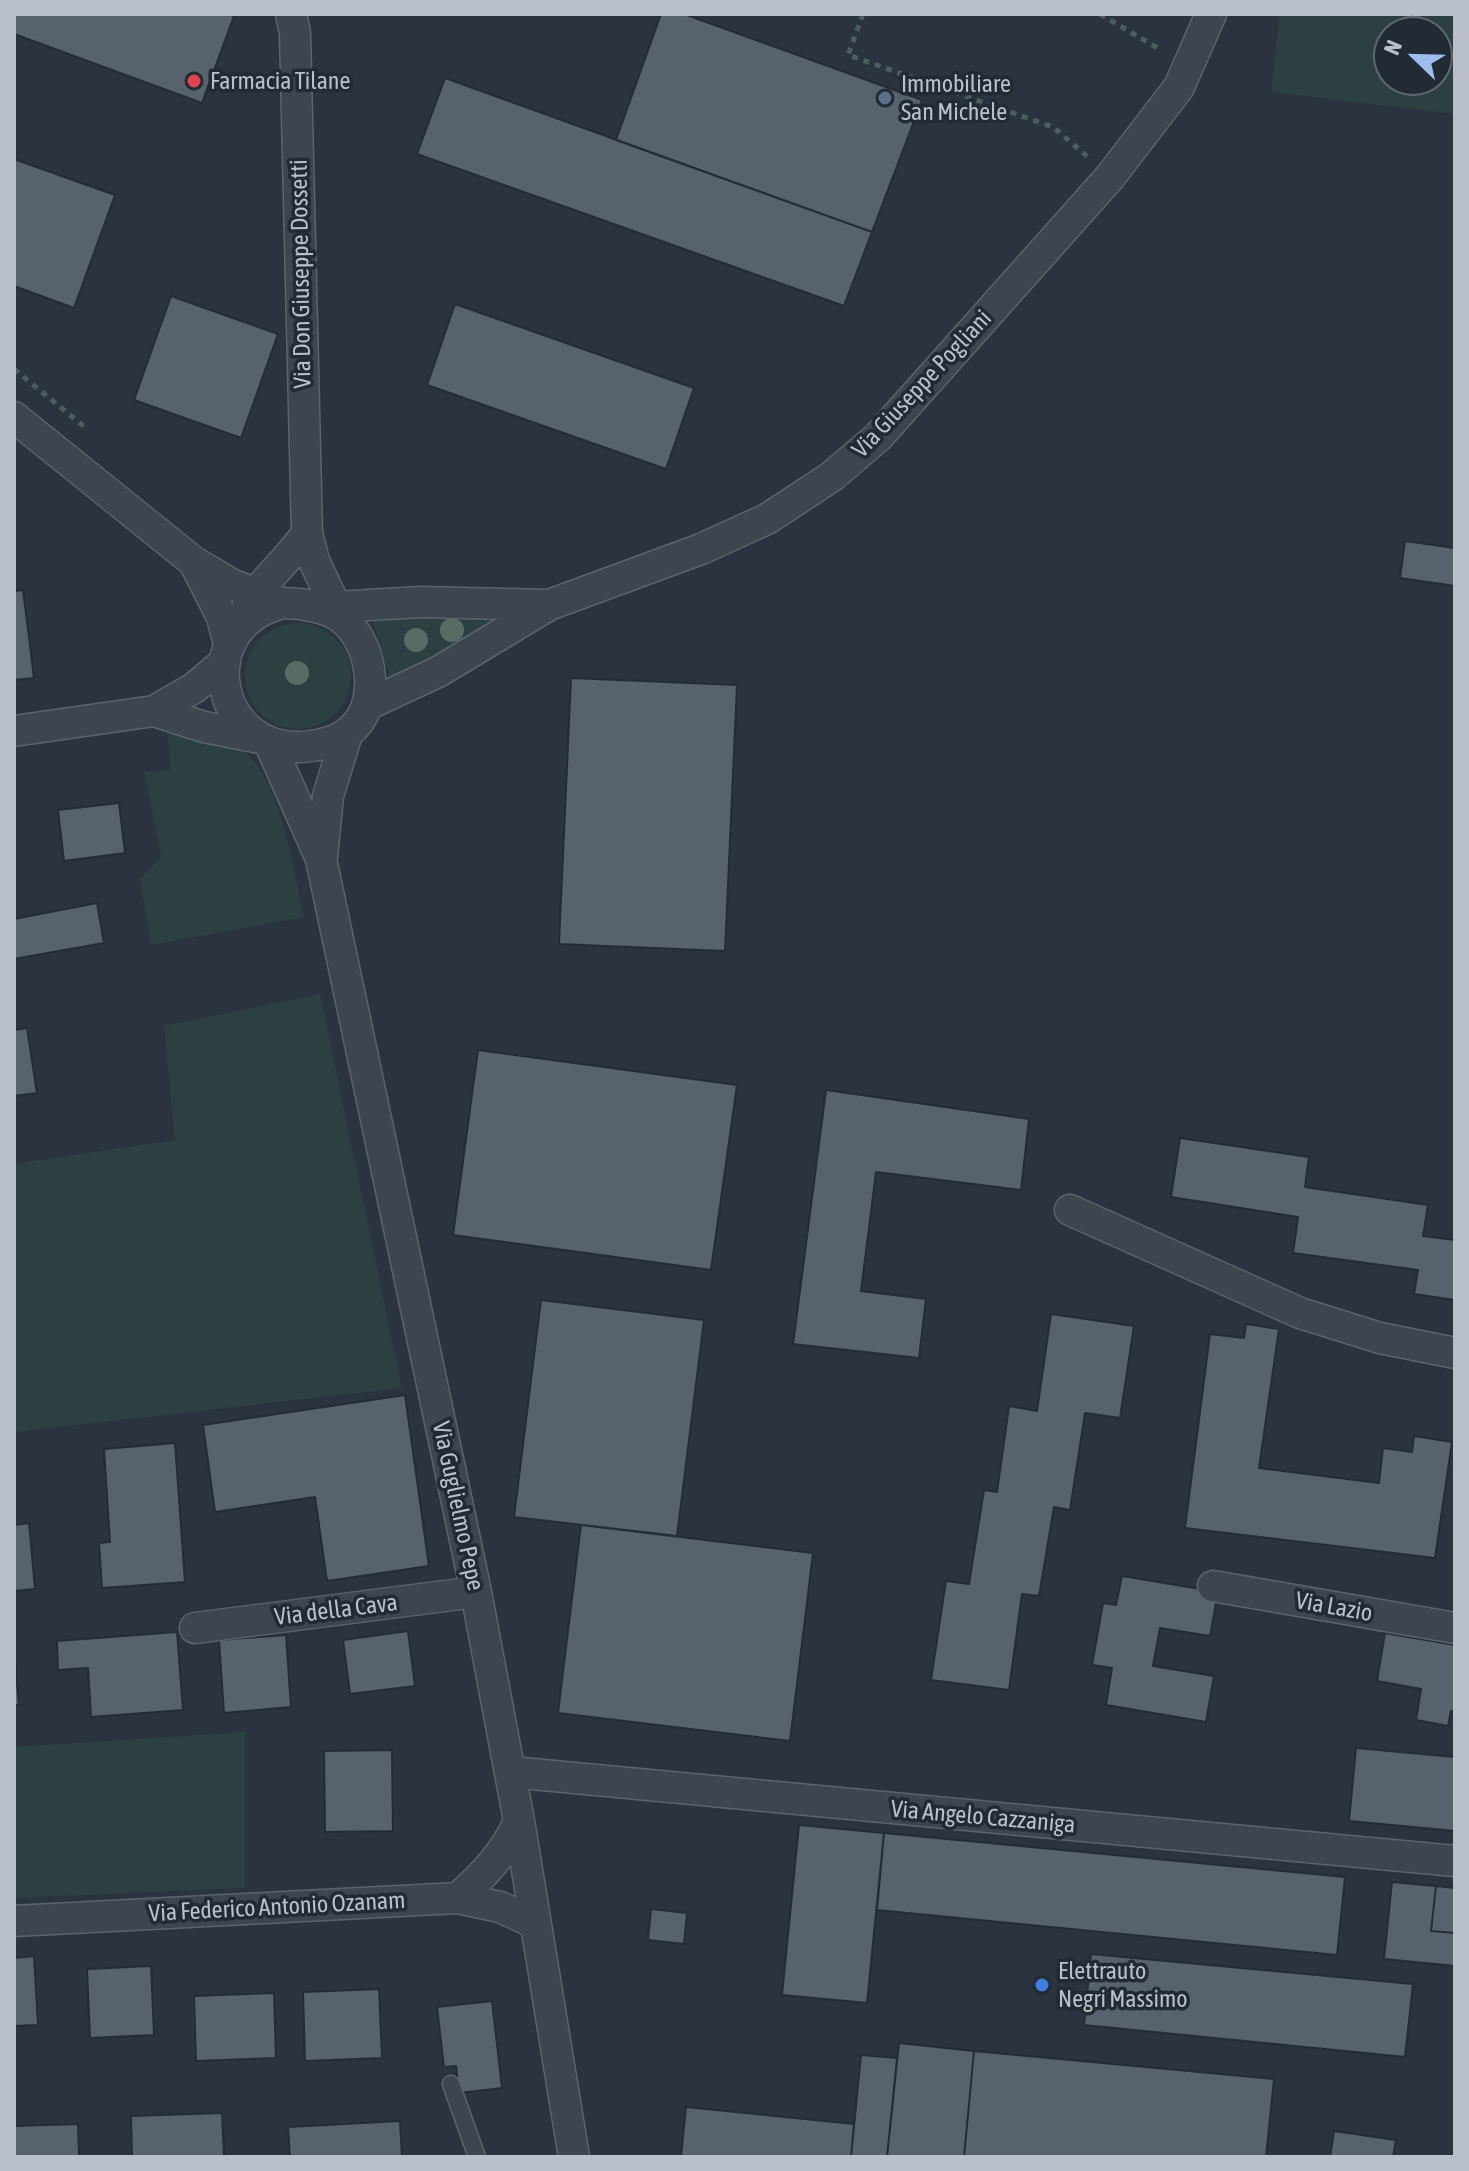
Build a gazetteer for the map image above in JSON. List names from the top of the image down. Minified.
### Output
{"streets":{"street":["Via Don Giuseppe Dossetti","Via Giuseppe Pogliani","Via Guglielmo Pepe","Via Lazio","Via della Cava","Via Angelo Cazzaniga","Via Federico Antonio Ozanam"]},"crossings":[["Via Don Giuseppe Dossetti","Via Giuseppe Pogliani"],["Via Don Giuseppe Dossetti","Via Guglielmo Pepe"],["Via Giuseppe Pogliani","Via Guglielmo Pepe"],["Via Guglielmo Pepe","Via della Cava"],["Via Guglielmo Pepe","Via Angelo Cazzaniga"],["Via Guglielmo Pepe","Via Federico Antonio Ozanam"]],"places":["Farmacia Tilane","Immobiliare San Michele","Elettrauto Negri Massimo"],"north":"top left"}
